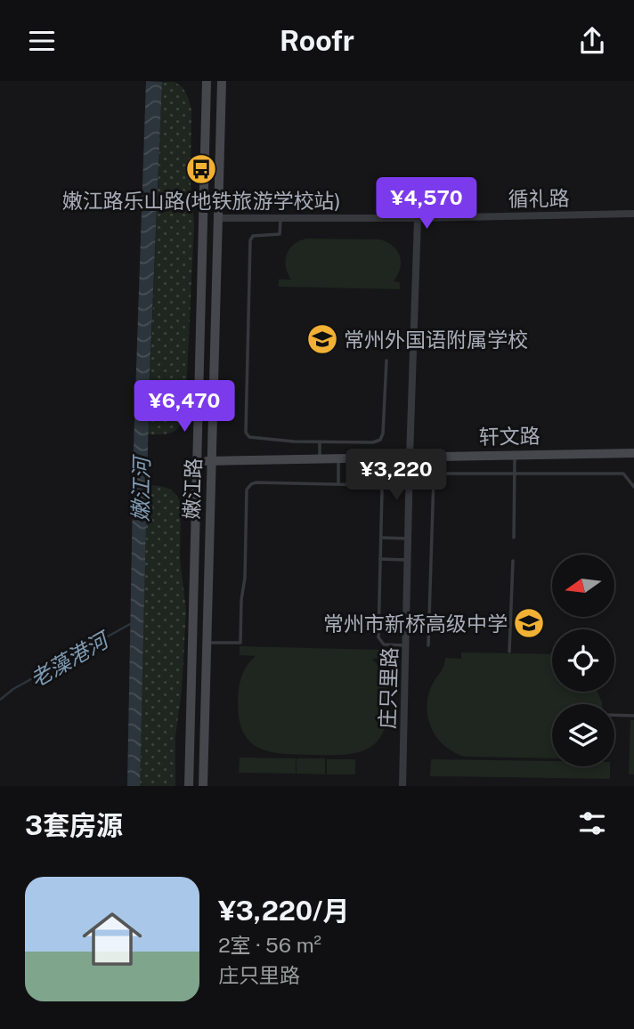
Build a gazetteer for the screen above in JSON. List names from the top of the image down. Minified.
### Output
{"streets":{"main road":["轩文路","嫩江路"],"street":["循礼路","庄只里路"]},"crossings":[["循礼路","嫩江路"],["循礼路","庄只里路"],["轩文路","嫩江路"],["轩文路","庄只里路"]],"water":["嫩江河","老藻港河"],"places":{"bus stop":["嫩江路乐山路(地铁旅游学校站)"],"school or university":["常州外国语附属学校","常州市新桥高级中学"]},"north":"left","page":{"header":"Roofr","price":["¥4,570","¥6,470","¥3,220"],"heading":"3套房源","list":[{"name":"¥3,220/月","note":"2室 · 56 m² · 庄只里路"}]}}
